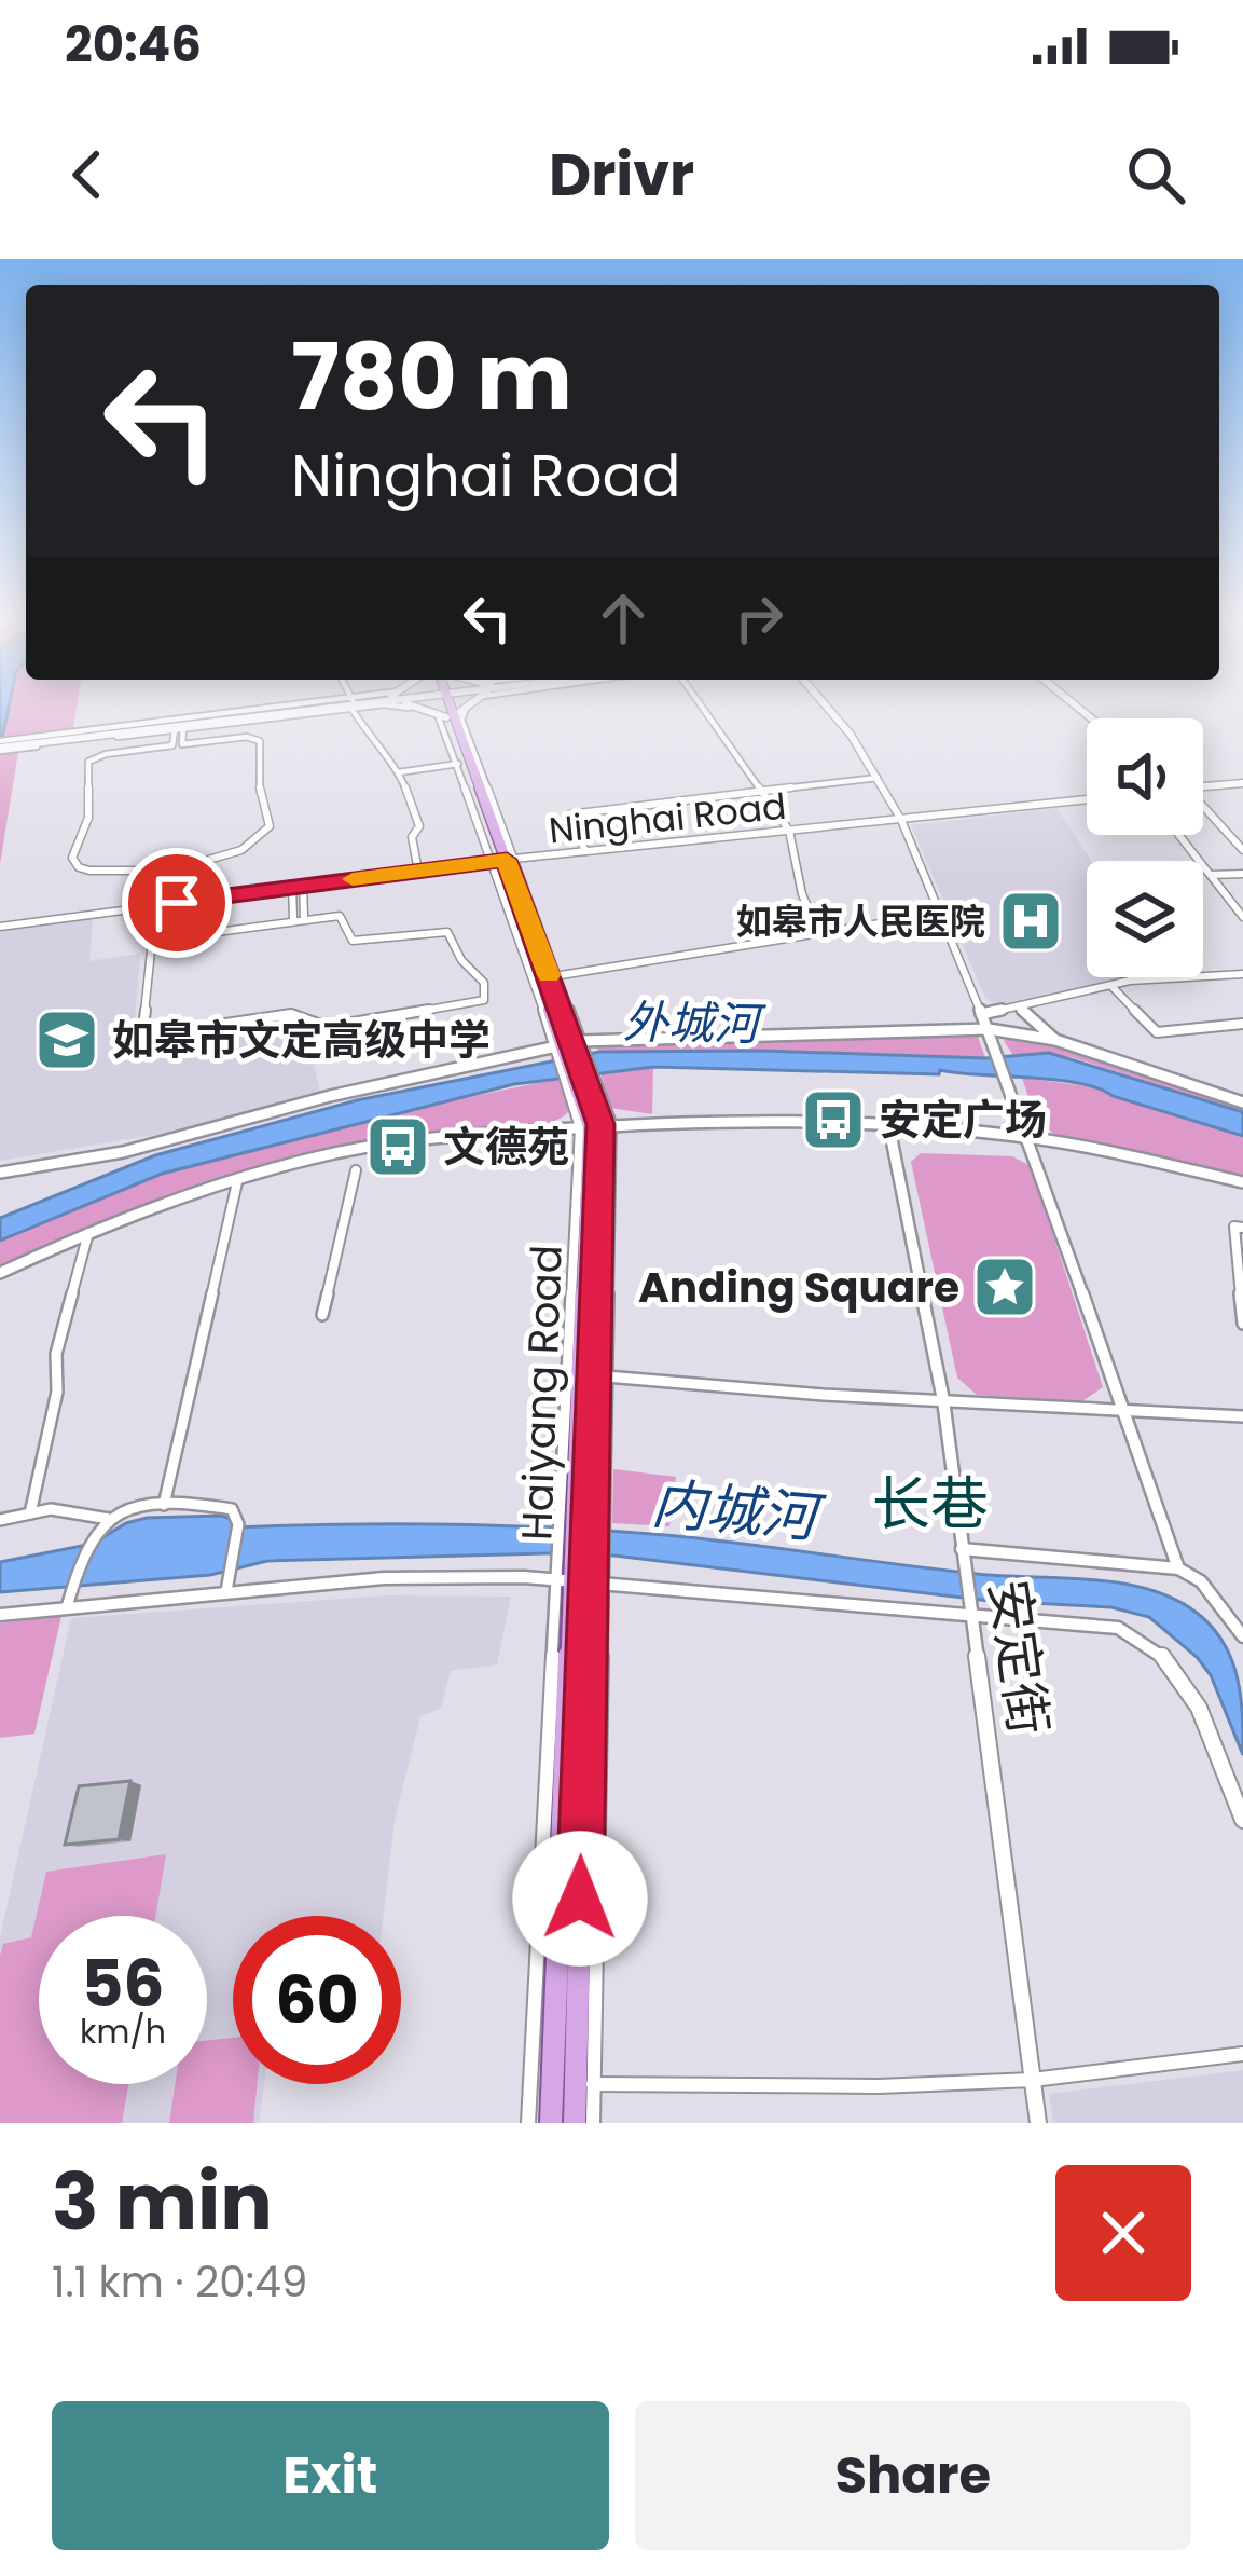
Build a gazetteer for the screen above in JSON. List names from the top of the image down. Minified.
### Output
{"streets":{"main road":["Haiyang Road"],"street":["Ninghai Road","安定街"]},"crossings":[["Ninghai Road","Haiyang Road"]],"districts":["长巷"],"water":["外城河","内城河"],"places":{"hospital":["如皋市人民医院"],"school or university":["如皋市文定高级中学"],"bus stop":["安定广场","文德苑"],"place":["Anding Square"]},"page":{"status":"20:46","header":"Drivr","turn":["780 m","Ninghai Road"],"speed":"56 km/h","limit":"60","heading":["3 min","1.1 km · 20:49"],"buttons":["Exit","Share"]}}
